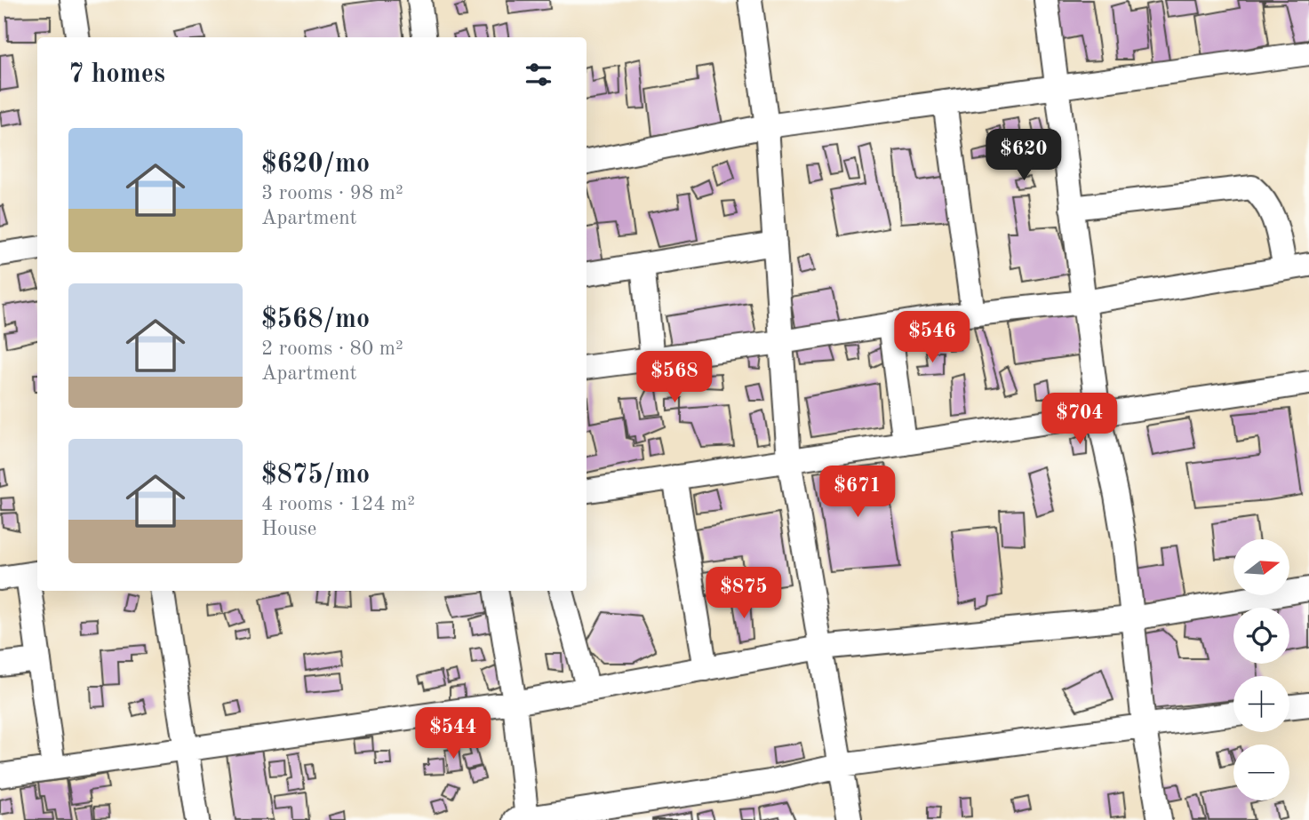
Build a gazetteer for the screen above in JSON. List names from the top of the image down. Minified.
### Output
{"north":"right","page":{"heading":"7 homes","list":[{"name":"$620/mo","note":"3 rooms · 98 m² · Apartment"},{"name":"$568/mo","note":"2 rooms · 80 m² · Apartment"},{"name":"$875/mo","note":"4 rooms · 124 m² · House"}],"price":["$620","$546","$568","$704","$671","$875","$544"],"map_buttons":["+","−"]}}
